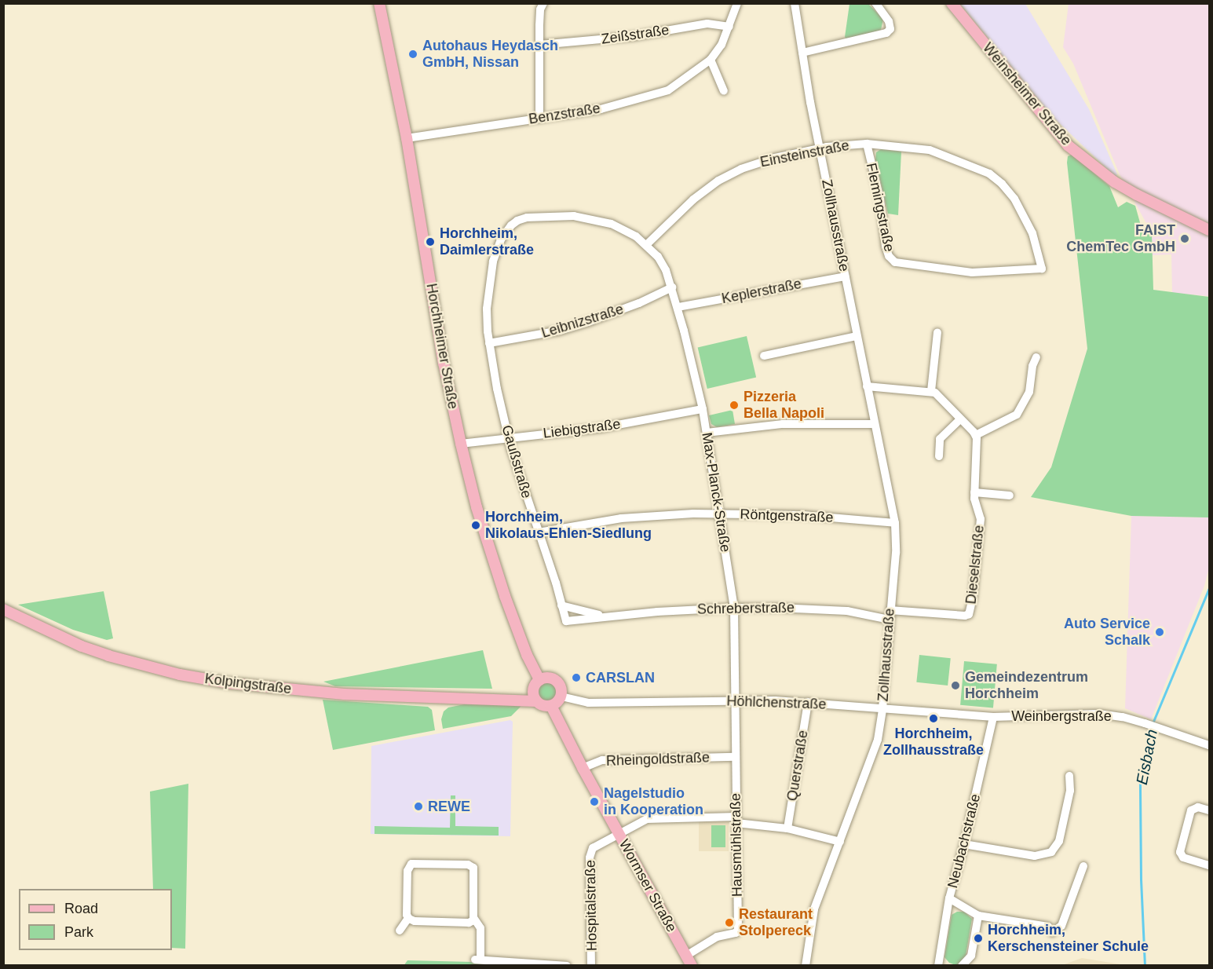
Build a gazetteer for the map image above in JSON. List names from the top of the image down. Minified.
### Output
{"streets":{"main road":["Weinsheimer Straße","Horchheimer Straße","Kolpingstraße","Wormser Straße"],"street":["Zeißstraße","Benzstraße","Einsteinstraße","Flemingstraße","Zollhausstraße","Keplerstraße","Leibnizstraße","Liebigstraße","Gaußstraße","Max-Planck-Straße","Röntgenstraße","Dieselstraße","Schreberstraße","Höhlchenstraße","Weinbergstraße","Rheingoldstraße","Querstraße","Neubachstraße","Hausmühlstraße","Hospitalstraße"]},"crossings":[["Zeißstraße","Benzstraße"],["Benzstraße","Horchheimer Straße"],["Einsteinstraße","Flemingstraße"],["Einsteinstraße","Zollhausstraße"],["Einsteinstraße","Gaußstraße"],["Einsteinstraße","Max-Planck-Straße"],["Zollhausstraße","Keplerstraße"],["Zollhausstraße","Röntgenstraße"],["Zollhausstraße","Dieselstraße"],["Zollhausstraße","Schreberstraße"],["Zollhausstraße","Höhlchenstraße"],["Keplerstraße","Max-Planck-Straße"],["Leibnizstraße","Gaußstraße"],["Leibnizstraße","Max-Planck-Straße"],["Horchheimer Straße","Liebigstraße"],["Horchheimer Straße","Kolpingstraße"],["Horchheimer Straße","Höhlchenstraße"],["Horchheimer Straße","Wormser Straße"],["Liebigstraße","Gaußstraße"],["Liebigstraße","Max-Planck-Straße"],["Gaußstraße","Max-Planck-Straße"],["Gaußstraße","Röntgenstraße"],["Gaußstraße","Schreberstraße"],["Max-Planck-Straße","Röntgenstraße"],["Max-Planck-Straße","Schreberstraße"],["Max-Planck-Straße","Höhlchenstraße"],["Max-Planck-Straße","Hausmühlstraße"],["Kolpingstraße","Höhlchenstraße"],["Kolpingstraße","Wormser Straße"],["Höhlchenstraße","Weinbergstraße"],["Höhlchenstraße","Querstraße"],["Höhlchenstraße","Neubachstraße"],["Höhlchenstraße","Hausmühlstraße"],["Höhlchenstraße","Wormser Straße"],["Weinbergstraße","Neubachstraße"],["Rheingoldstraße","Hausmühlstraße"],["Rheingoldstraße","Wormser Straße"],["Hausmühlstraße","Wormser Straße"],["Wormser Straße","Hospitalstraße"]],"water":["Eisbach"],"places":["Autohaus Heydasch GmbH, Nissan","FAIST ChemTec GmbH","Horchheim, Daimlerstraße","Pizzeria Bella Napoli","Horchheim, Nikolaus-Ehlen-Siedlung","Auto Service Schalk","CARSLAN","Gemeindezentrum Horchheim","Horchheim, Zollhausstraße","Nagelstudio in Kooperation","REWE","Restaurant Stolpereck","Horchheim, Kerschensteiner Schule"],"legend":["Road","Park"]}
